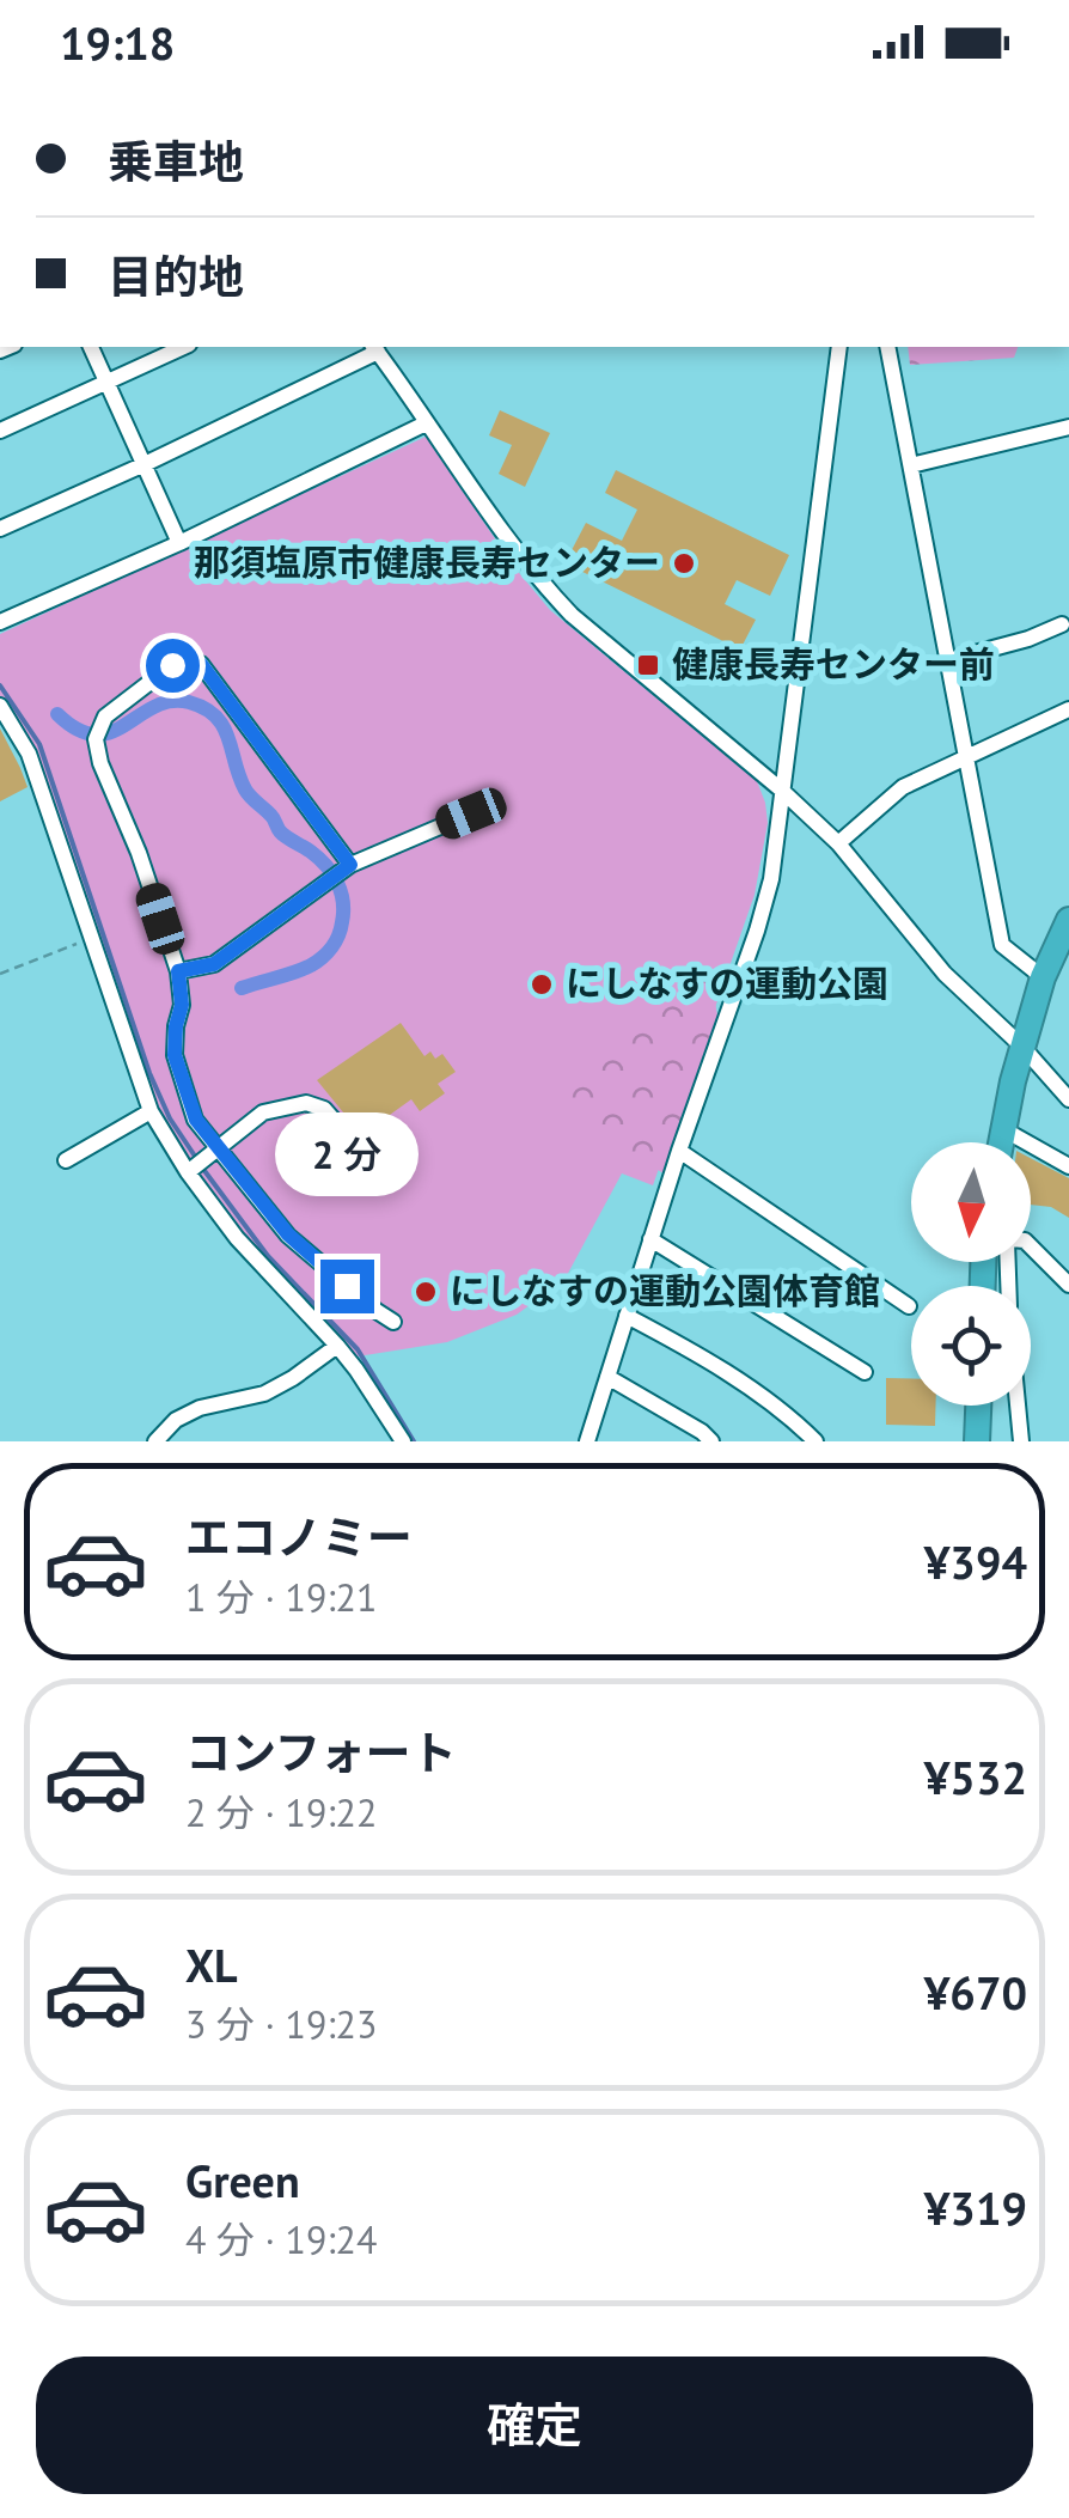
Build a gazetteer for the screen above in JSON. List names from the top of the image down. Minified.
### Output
{"places":{"other":["那須塩原市健康長寿センター","にしなすの運動公園","にしなすの運動公園体育館"],"transit":["健康長寿センター前"]},"north":"bottom","page":{"status":"19:18","banner":["乗車地","目的地"],"bubble":"2 分","list":[{"name":"エコノミー","note":"1 分 · 19:21","value":"¥394"},{"name":"コンフォート","note":"2 分 · 19:22","value":"¥532"},{"name":"XL","note":"3 分 · 19:23","value":"¥670"},{"name":"Green","note":"4 分 · 19:24","value":"¥319"}],"buttons":"確定"}}
